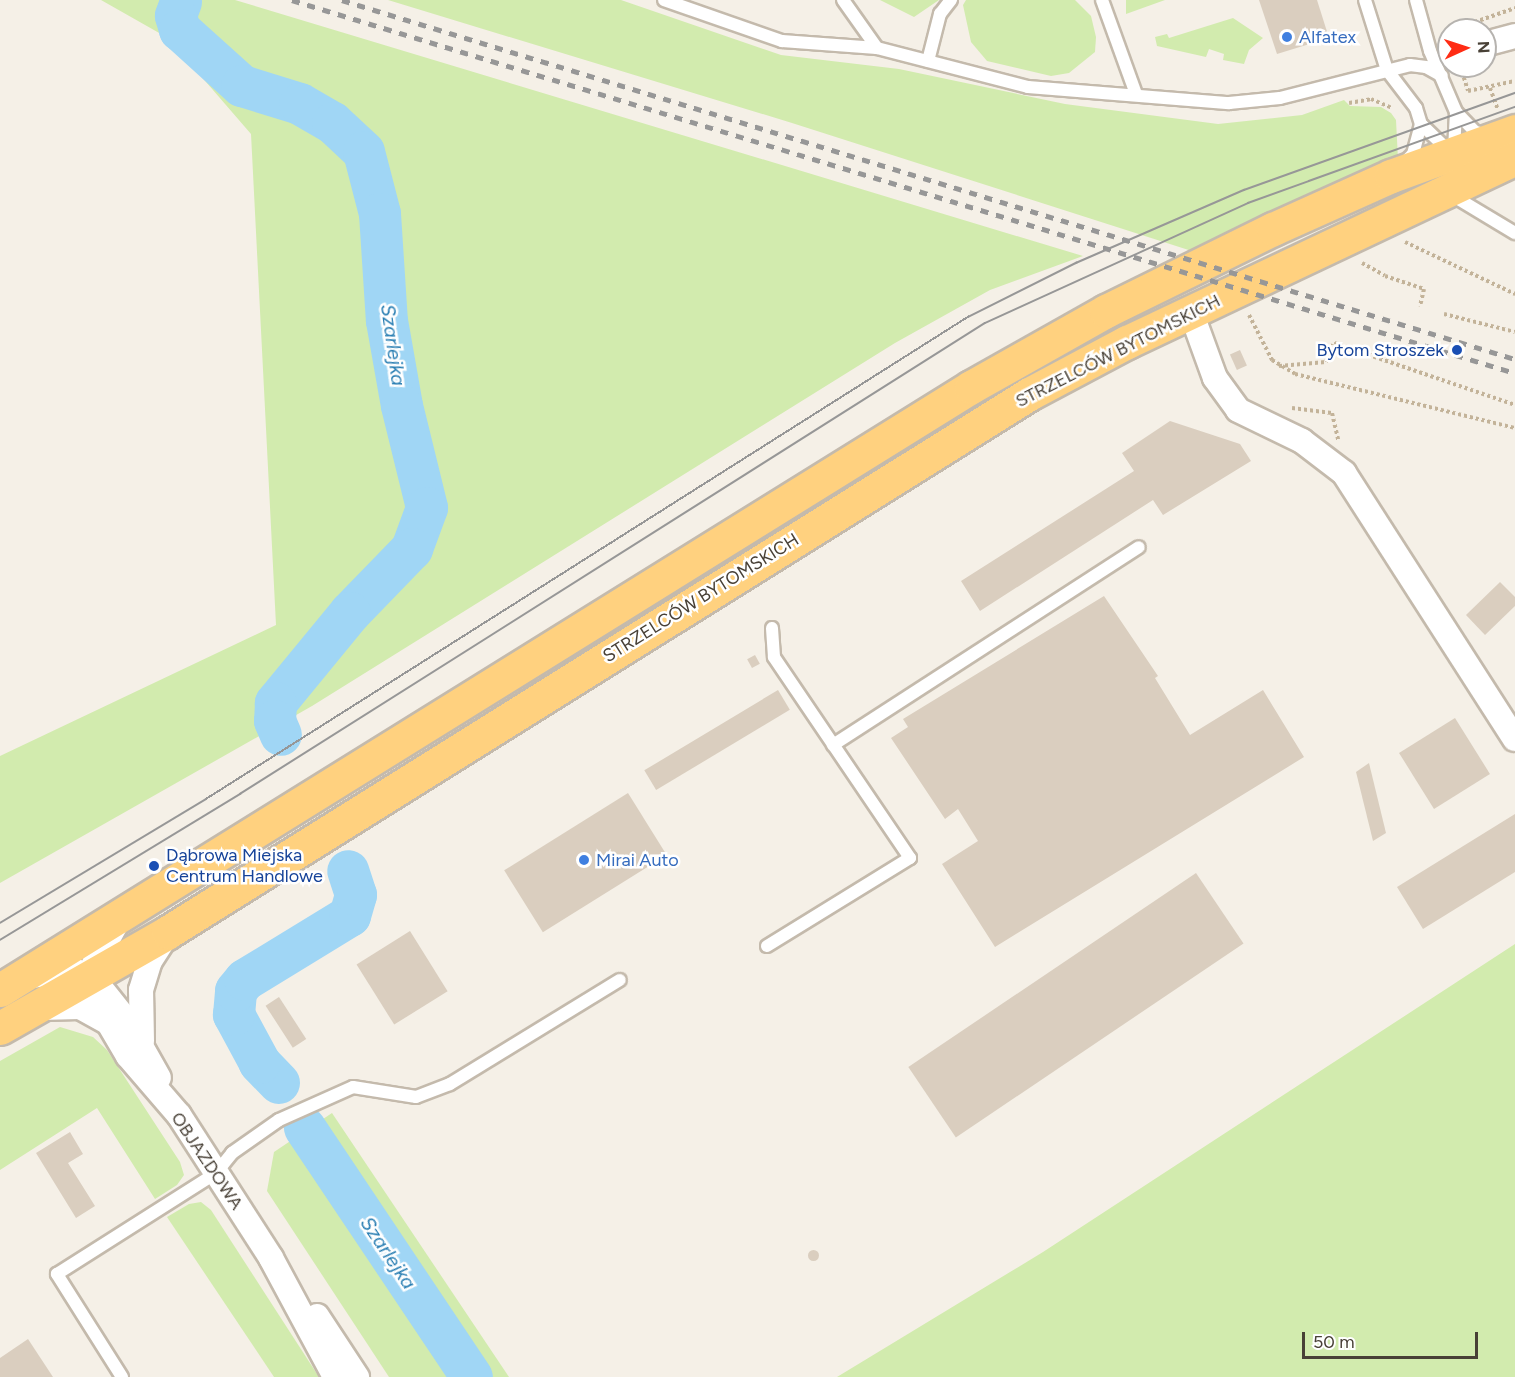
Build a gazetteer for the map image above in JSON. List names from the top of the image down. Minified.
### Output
{"streets":{"highway":["STRZELCÓW BYTOMSKICH"],"street":["OBJAZDOWA"]},"crossings":[["STRZELCÓW BYTOMSKICH","OBJAZDOWA"]],"water":["Szarlejka"],"places":["Alfatex","Bytom Stroszek","Mirai Auto","Dąbrowa Miejska Centrum Handlowe"],"scale_bar":"50 m","north":"right"}
